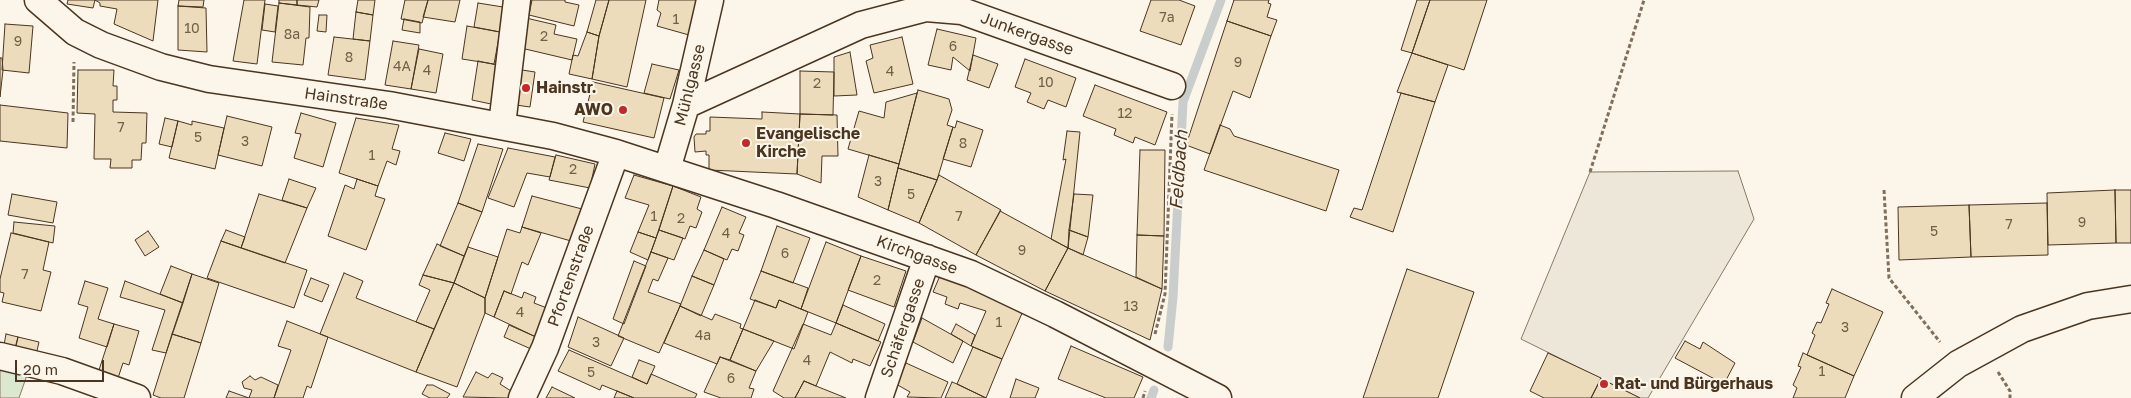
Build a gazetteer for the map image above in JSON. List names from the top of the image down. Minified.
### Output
{"streets":{"street":["Junkergasse","Mühlgasse","Hainstraße","Kirchgasse","Pfortenstraße","Schäfergasse"]},"crossings":[["Junkergasse","Mühlgasse"],["Mühlgasse","Hainstraße"],["Mühlgasse","Kirchgasse"],["Hainstraße","Kirchgasse"],["Hainstraße","Pfortenstraße"],["Kirchgasse","Schäfergasse"]],"water":["Feldbach"],"places":["Hainstr.","AWO","Evangelische Kirche","Rat- und Bürgerhaus"],"house_numbers":["7a","1","10","8a","2","9","6","8","9","4A","4","4","10","2","12","7","5","3","8","1","2","3","5","1","7","2","9","7","5","4","9","6","7","2","13","4","1","3","4a","3","4","1","5","6"],"scale_bar":"20 m"}
